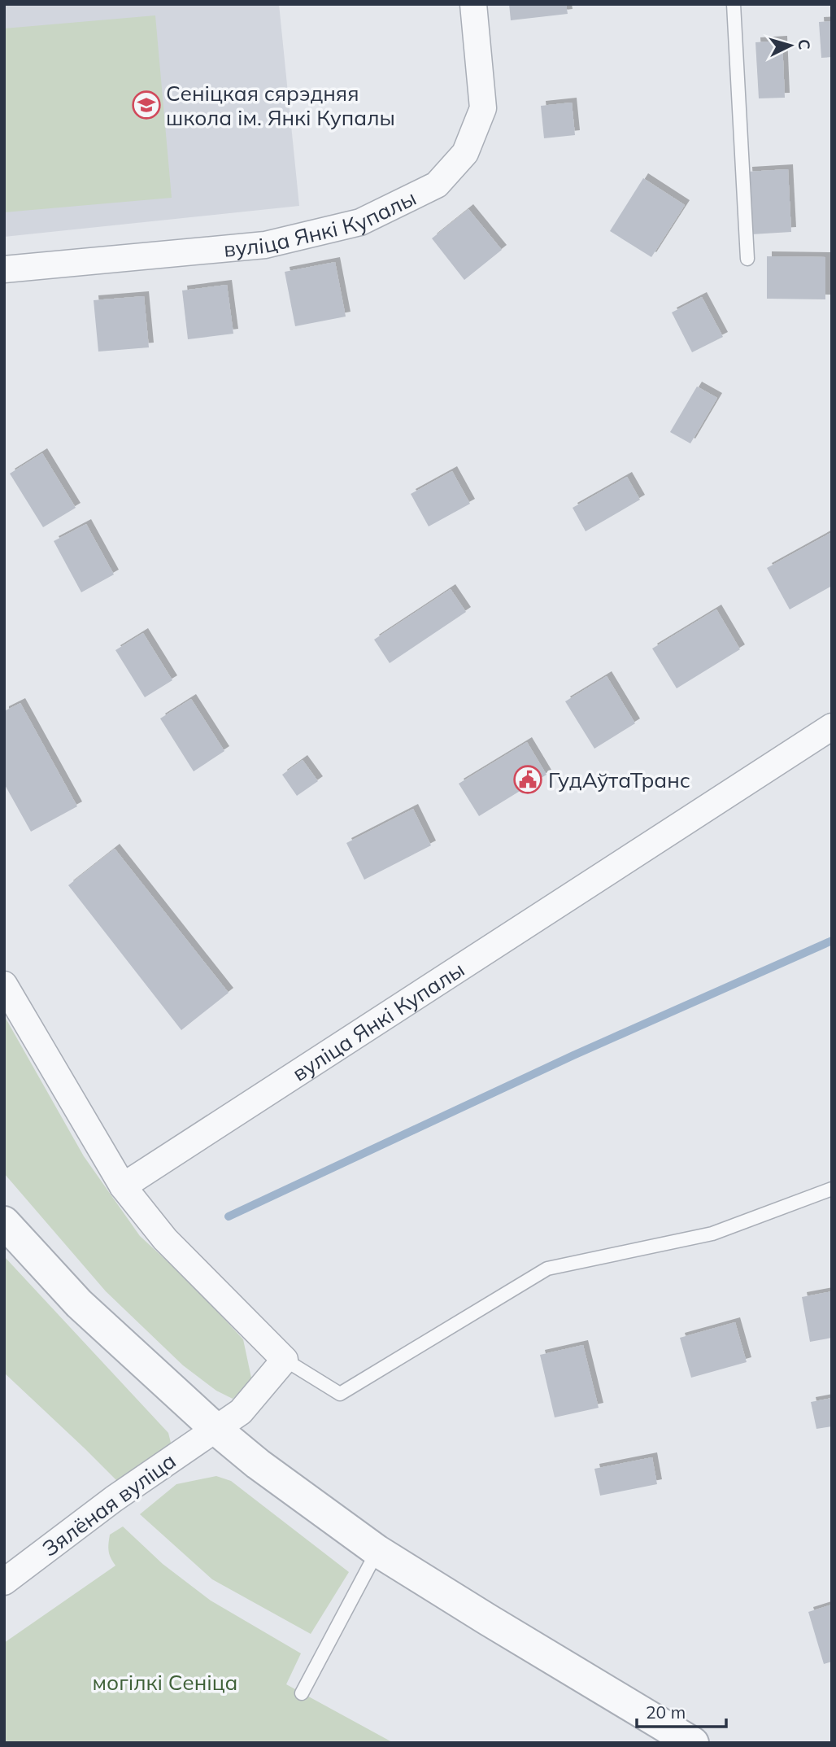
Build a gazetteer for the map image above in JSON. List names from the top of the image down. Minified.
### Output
{"streets":{"street":["вуліца Янкі Купалы","Зялёная вуліца"]},"parks":["могілкі Сеніца"],"places":{"school or university":["Сеніцкая сярэдняя школа ім. Янкі Купалы"],"public building":["ГудАўтаТранс"]},"scale_bar":"20 m","north":"right"}
